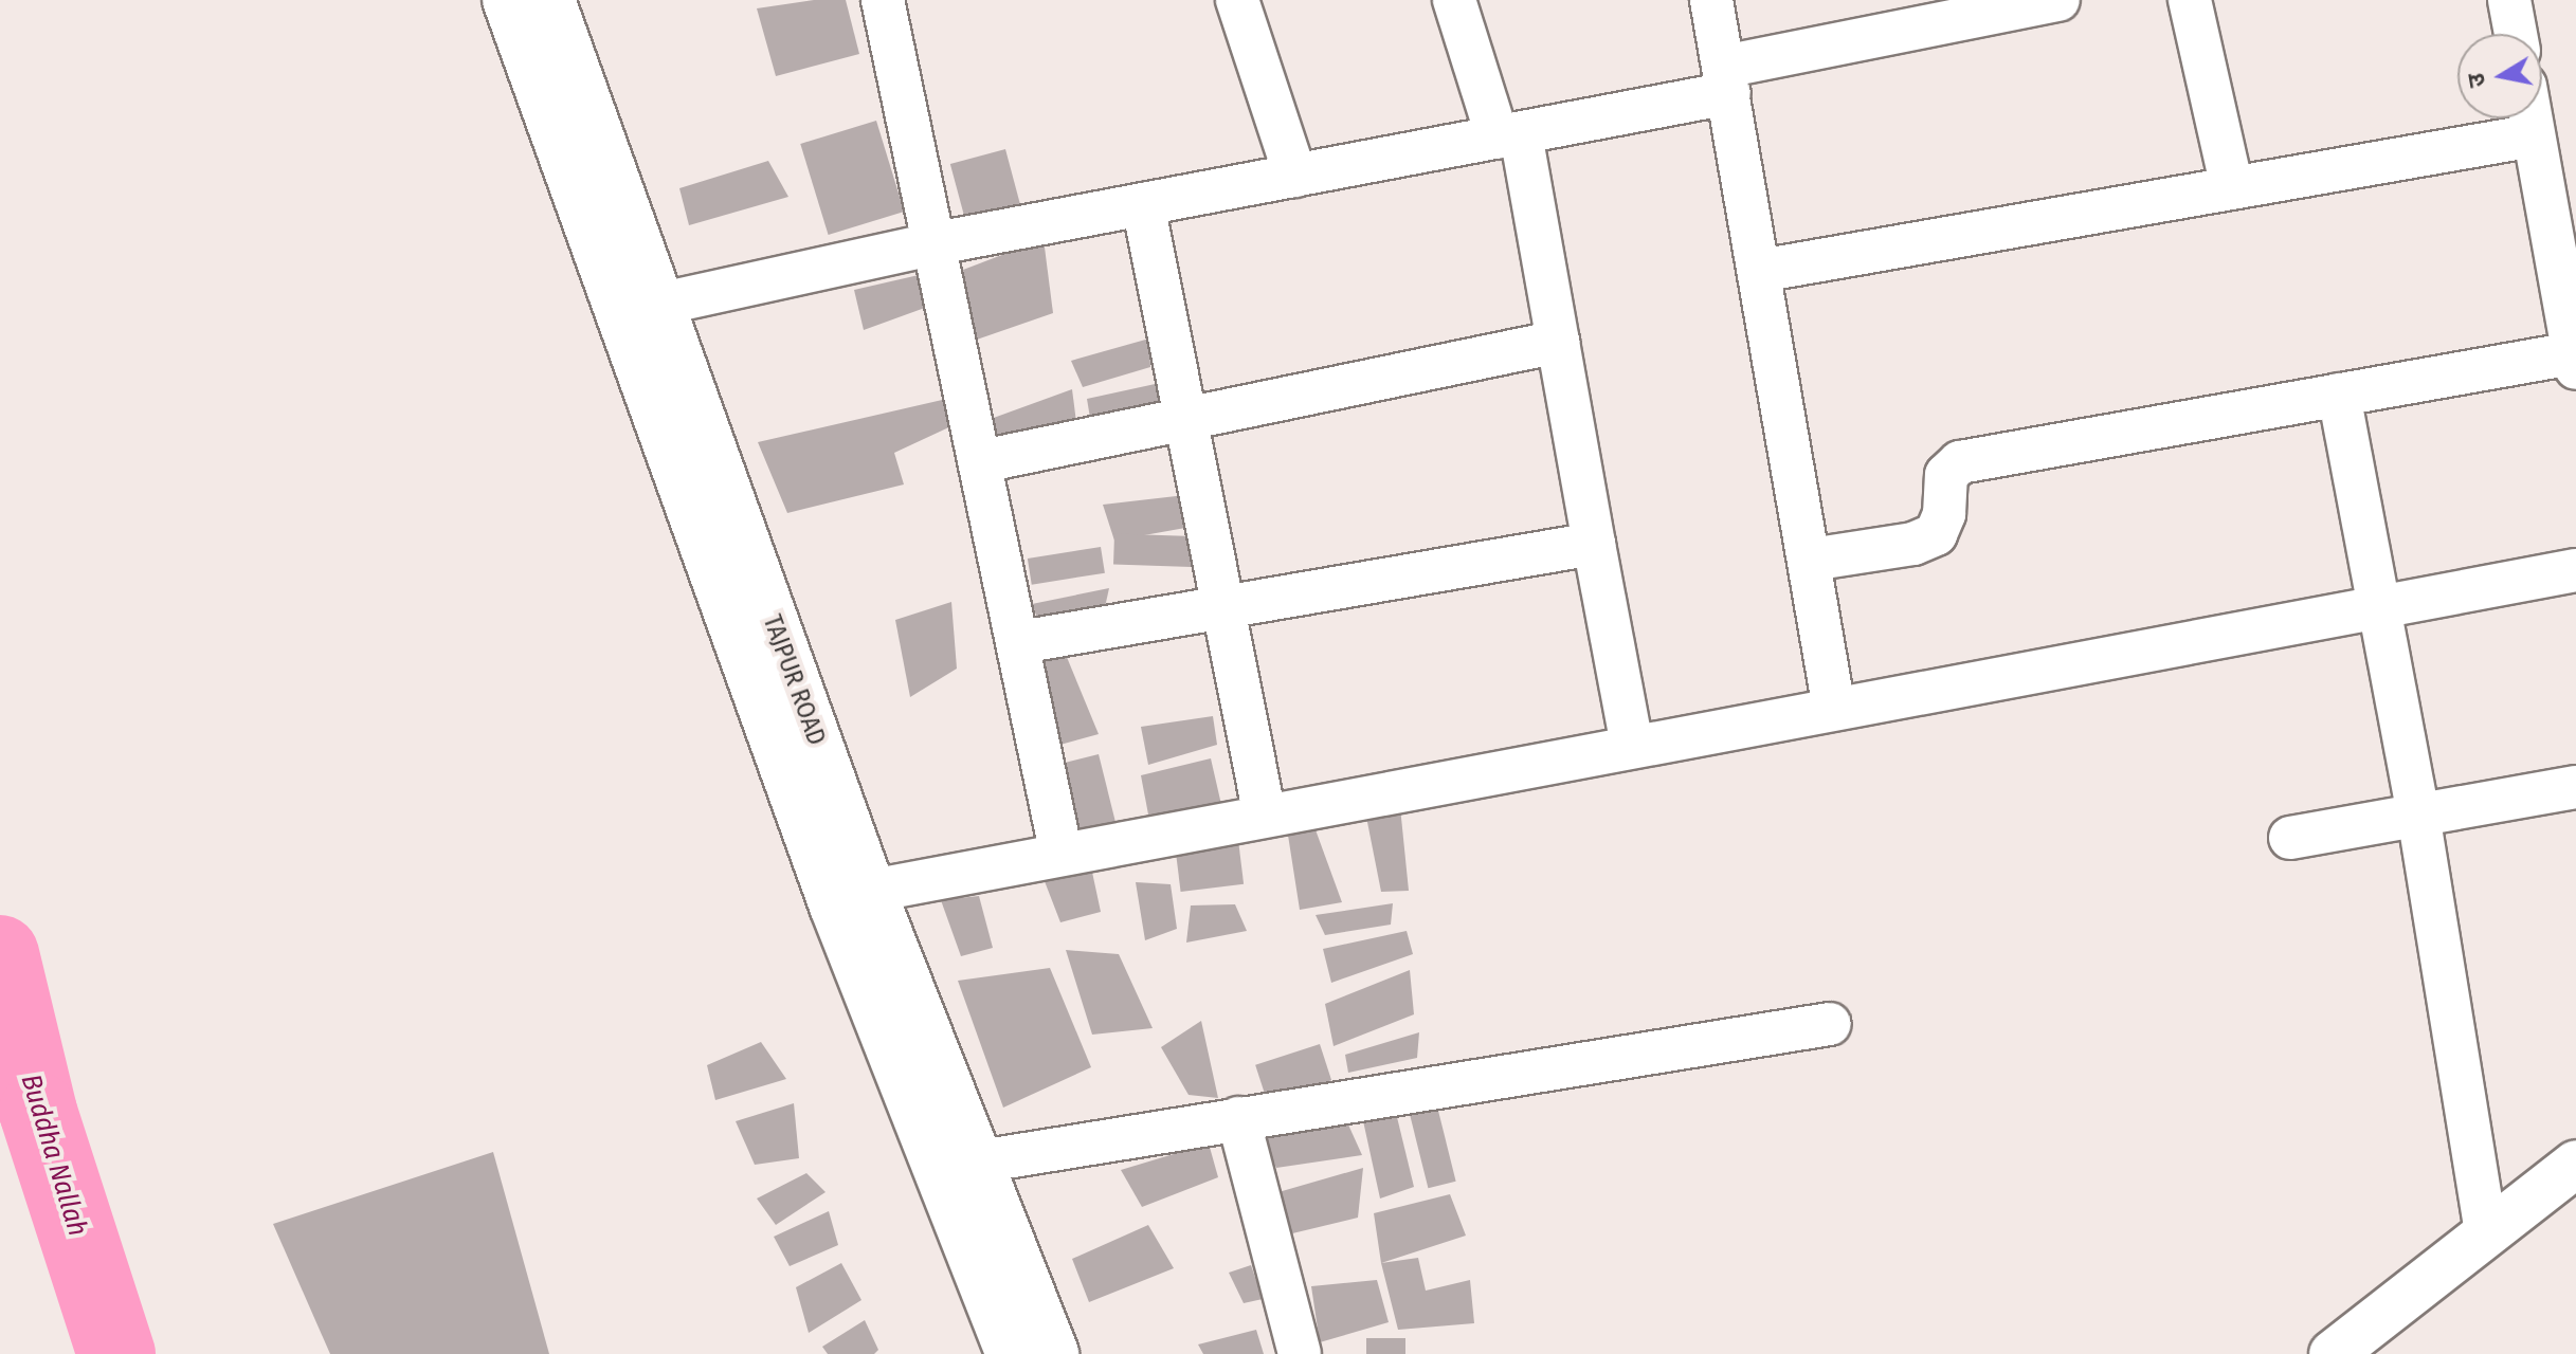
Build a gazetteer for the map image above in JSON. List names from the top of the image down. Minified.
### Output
{"streets":{"main road":["TAJPUR ROAD"]},"water":["Buddha Nallah"],"north":"left"}
